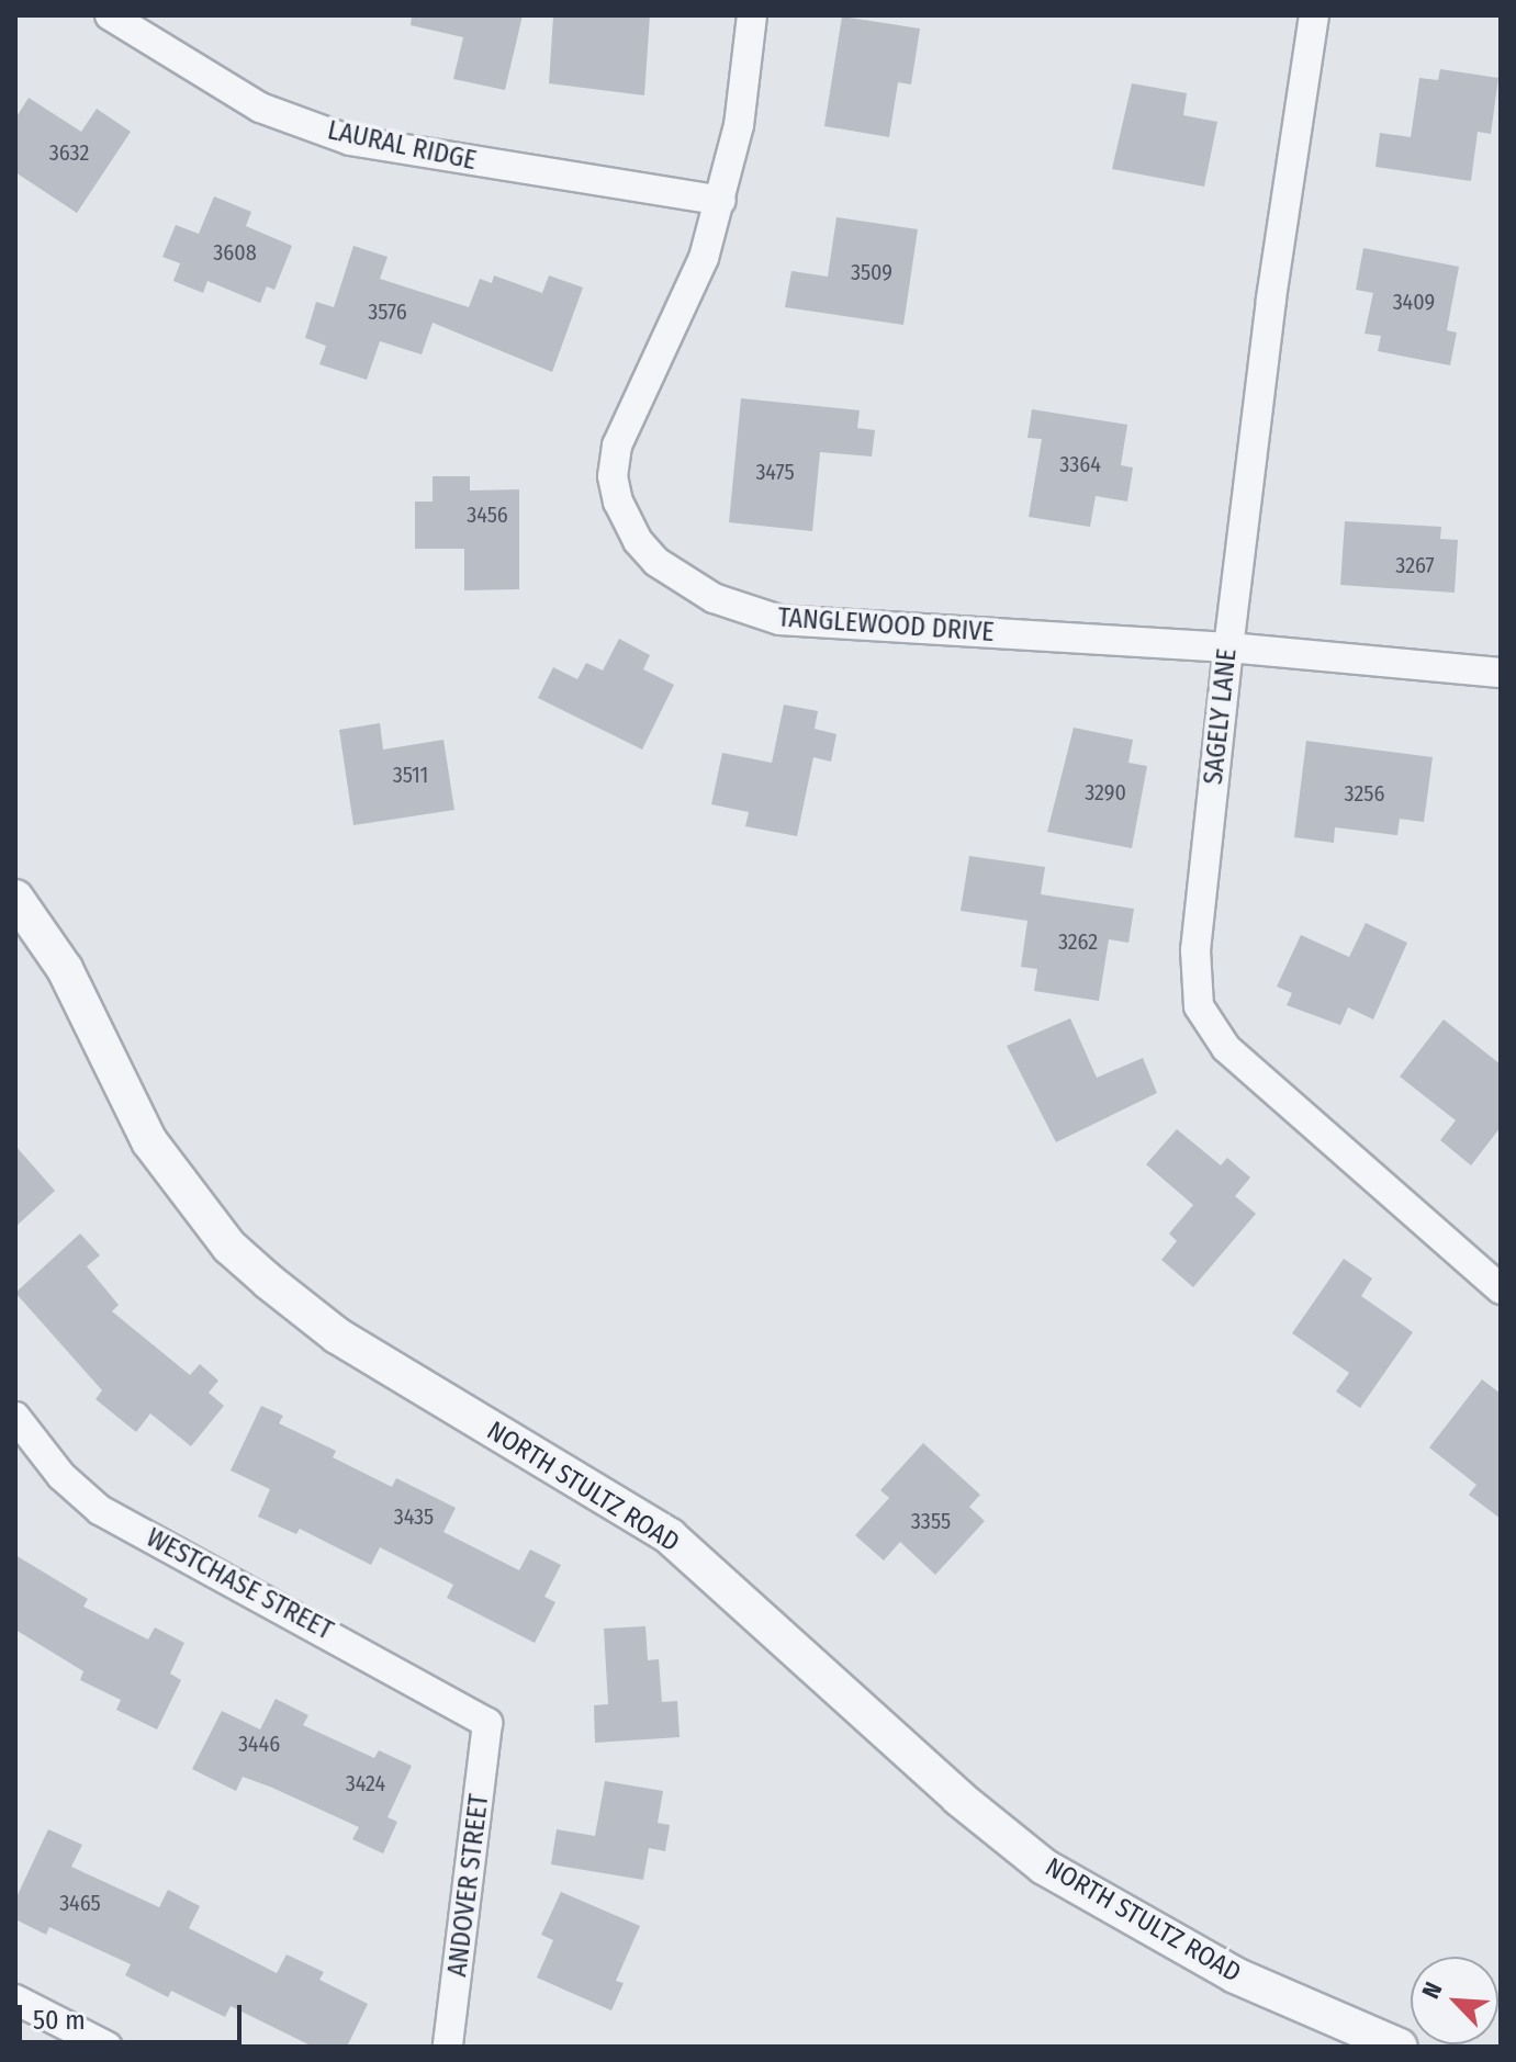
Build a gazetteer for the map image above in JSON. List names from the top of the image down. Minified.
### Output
{"streets":{"street":["LAURAL RIDGE","TANGLEWOOD DRIVE","SAGELY LANE","NORTH STULTZ ROAD","WESTCHASE STREET","ANDOVER STREET"]},"crossings":[["LAURAL RIDGE","TANGLEWOOD DRIVE"],["TANGLEWOOD DRIVE","SAGELY LANE"],["WESTCHASE STREET","ANDOVER STREET"]],"house_numbers":["3632","3608","3509","3409","3576","3364","3475","3456","3267","3511","3290","3256","3262","3435","3355","3446","3424","3465"],"scale_bar":"50 m","north":"top left"}
